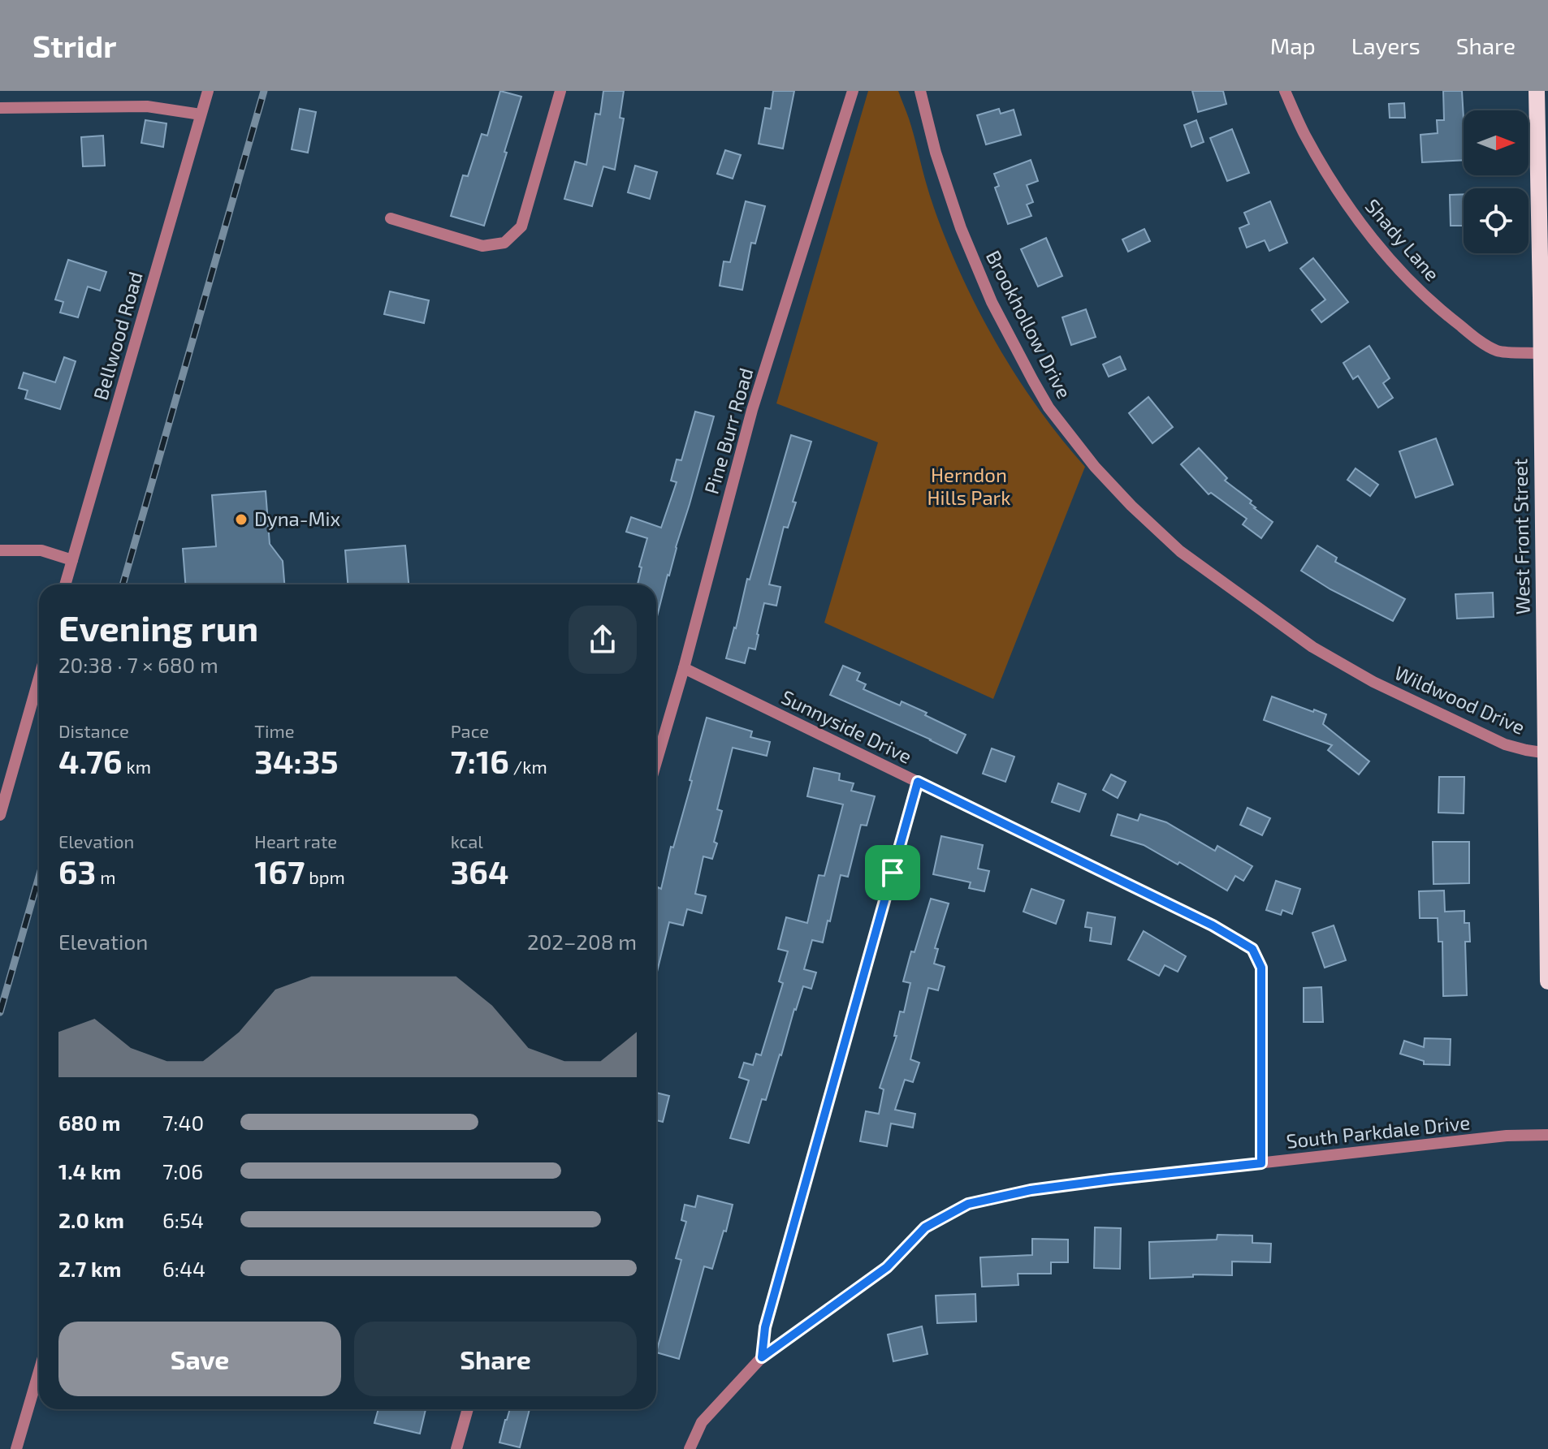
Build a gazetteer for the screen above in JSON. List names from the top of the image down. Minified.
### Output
{"streets":{"main road":["West Front Street"],"street":["Shady Lane","Brookhollow Drive","Bellwood Road","Pine Burr Road","Wildwood Drive","Sunnyside Drive","South Parkdale Drive"]},"crossings":[["Shady Lane","West Front Street"],["Brookhollow Drive","Wildwood Drive"],["Pine Burr Road","Sunnyside Drive"],["West Front Street","Wildwood Drive"],["Sunnyside Drive","South Parkdale Drive"]],"parks":["Herndon Hills Park"],"places":["Dyna-Mix"],"north":"right","page":{"header":"Stridr","nav":["Map","Layers","Share"],"heading":["Evening run","20:38 · 7 × 680 m"],"stats":[["Distance","4.76 km"],["Time","34:35"],["Pace","7:16 /km"],["Elevation","63 m"],["Heart rate","167 bpm"],["kcal","364"]],"chart":["Elevation","202–208 m"],"list":[{"name":"680 m","note":"7:40"},{"name":"1.4 km","note":"7:06"},{"name":"2.0 km","note":"6:54"},{"name":"2.7 km","note":"6:44"}],"buttons":["Save","Share"]}}
